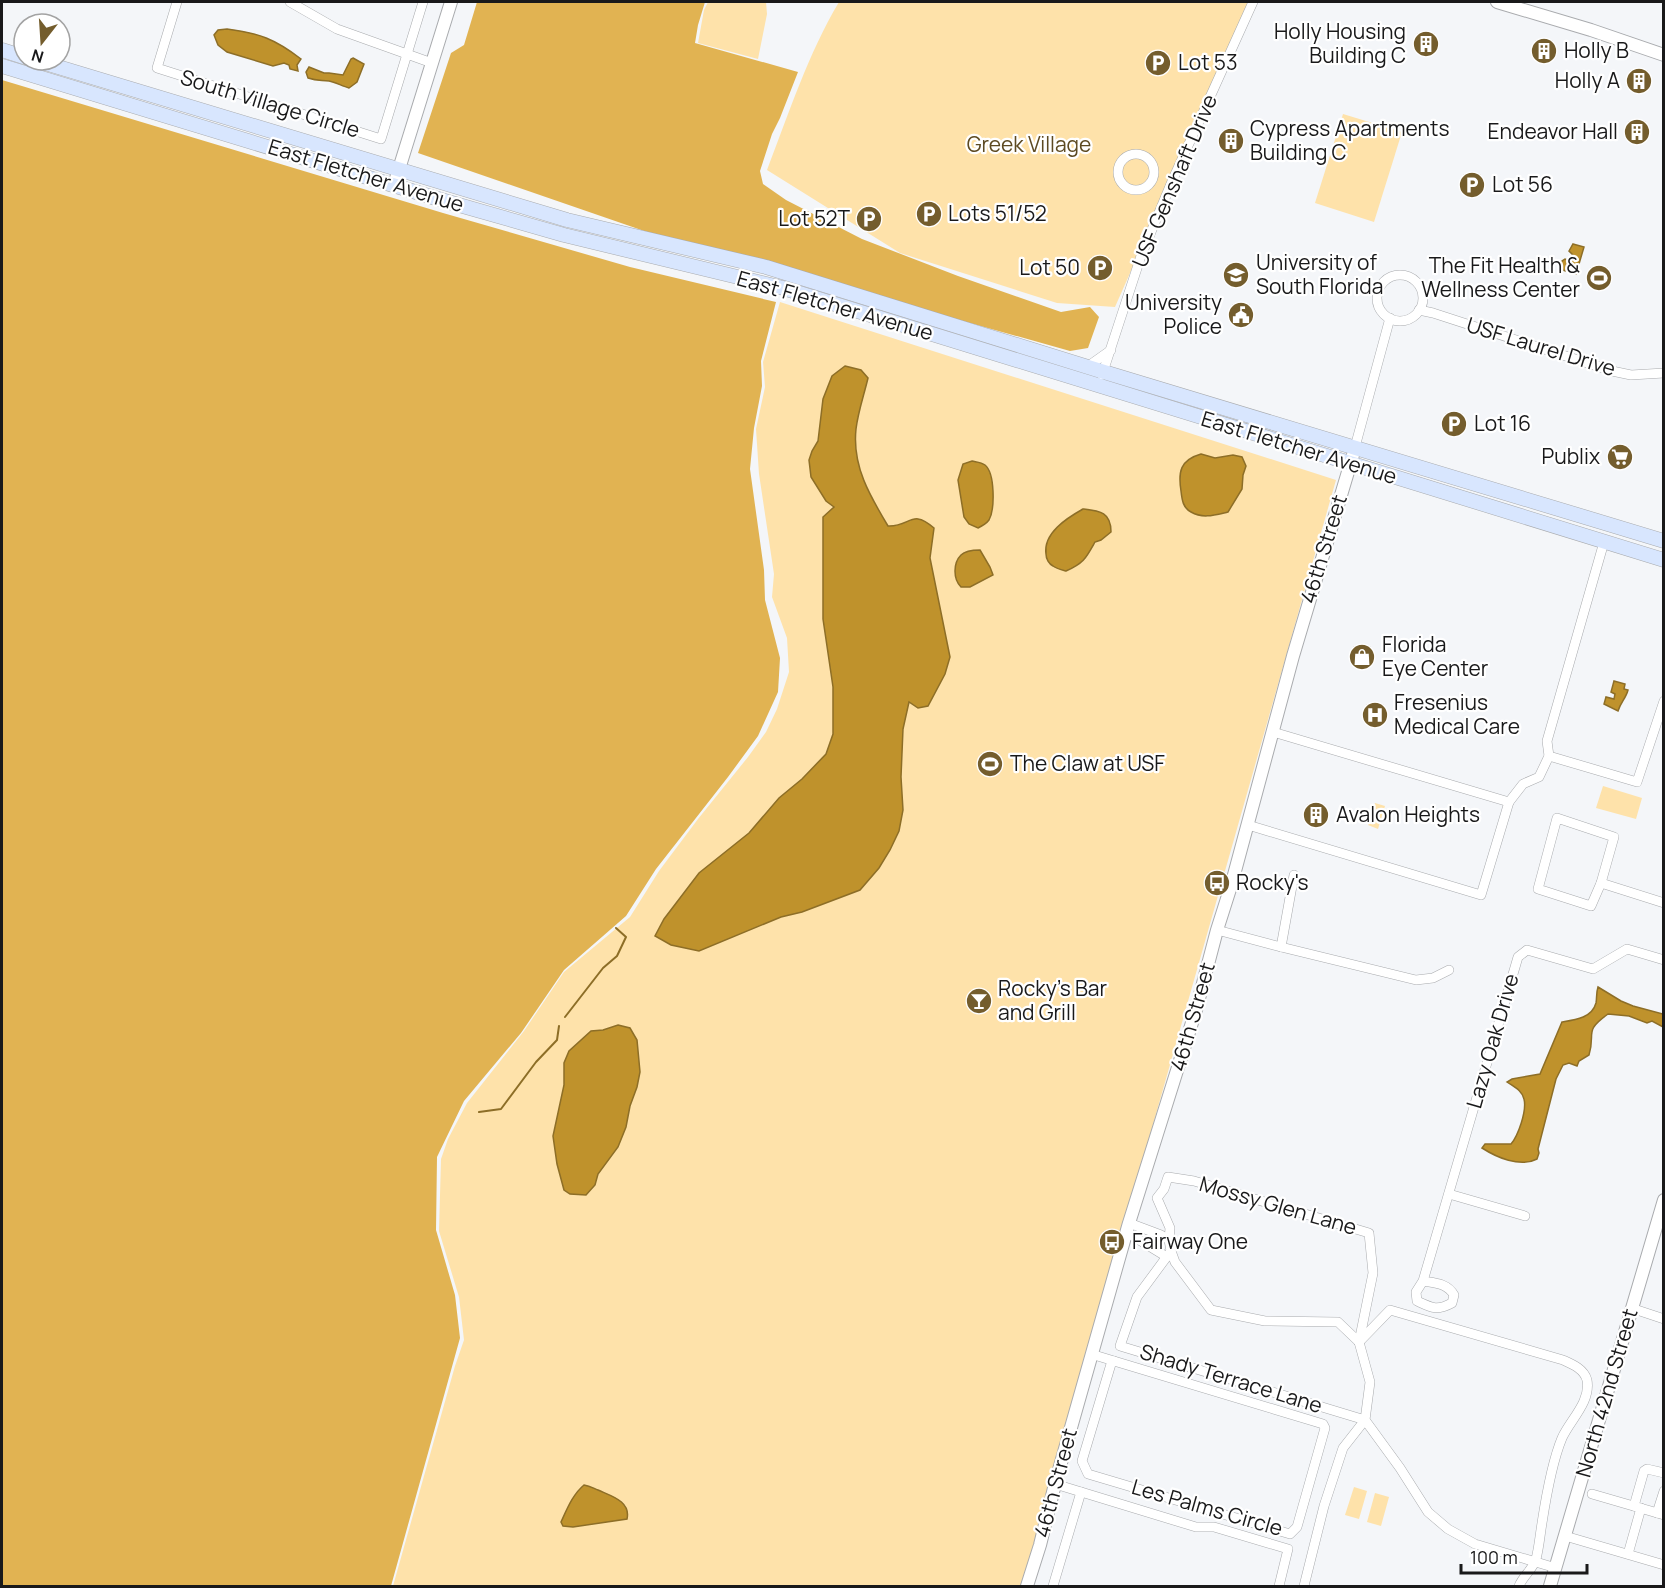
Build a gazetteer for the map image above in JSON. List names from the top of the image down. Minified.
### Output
{"streets":{"main road":["East Fletcher Avenue"],"street":["South Village Circle","USF Genshaft Drive","USF Laurel Drive","46th Street","Lazy Oak Drive","Mossy Glen Lane","Shady Terrace Lane","North 42nd Street","Les Palms Circle"]},"crossings":[["East Fletcher Avenue","USF Genshaft Drive"],["East Fletcher Avenue","46th Street"],["46th Street","Les Palms Circle"],["Mossy Glen Lane","Shady Terrace Lane"]],"parks":["Greek Village"],"places":{"building":["Holly Housing Building C","Holly B","Holly A","Endeavor Hall","Cypress Apartments Building C","Avalon Heights"],"parking":["Lot 53","Lot 56","Lots 51/52","Lot 52T","Lot 50","Lot 16"],"school or university":["University of South Florida"],"sports":["The Fit Health & Wellness Center","The Claw at USF"],"public building":["University Police"],"supermarket":["Publix"],"shop":["Florida Eye Center"],"hospital":["Fresenius Medical Care"],"bus stop":["Rocky's","Fairway One"],"bar":["Rocky's Bar and Grill"]},"scale_bar":"100 m","north":"bottom"}
